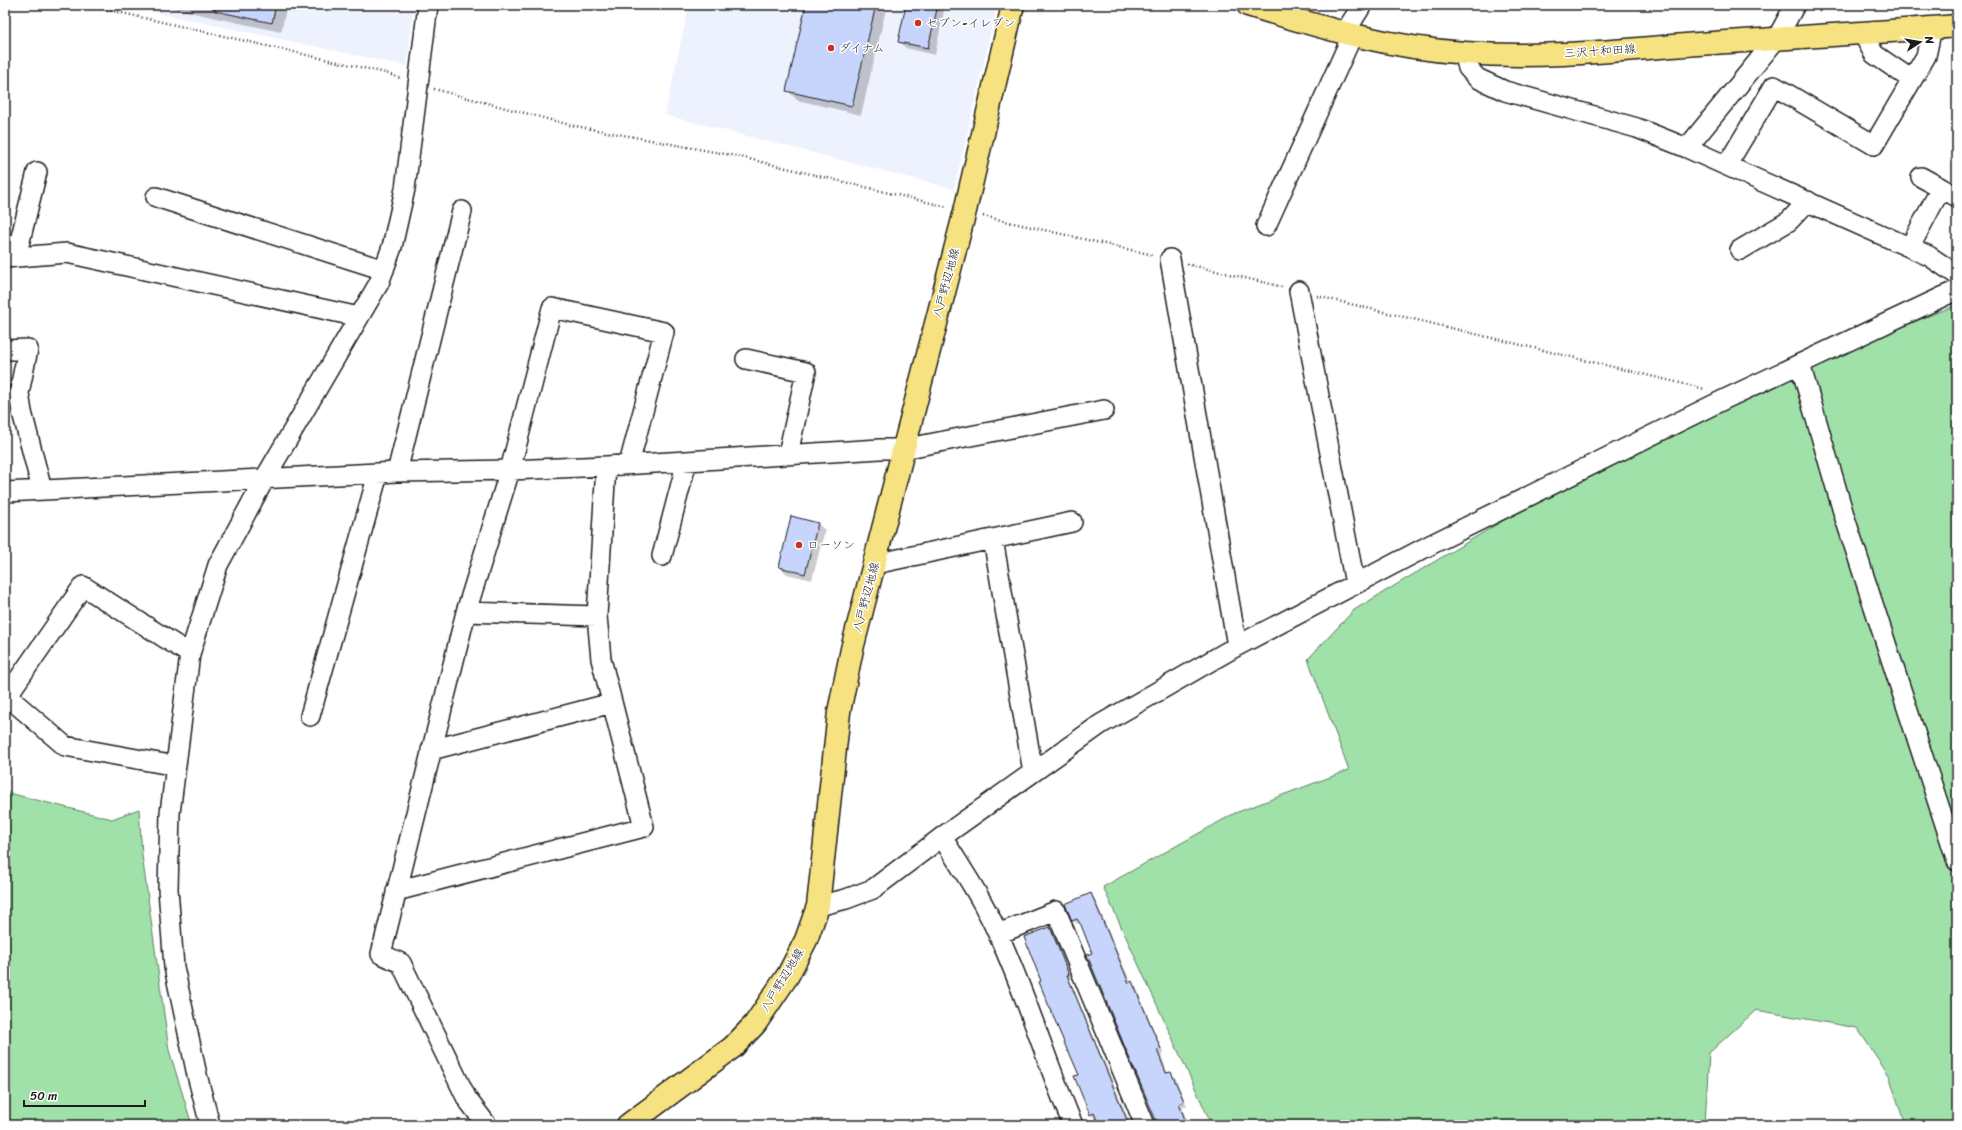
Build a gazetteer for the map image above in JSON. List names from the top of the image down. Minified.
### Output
{"streets":{"main road":["三沢十和田線","八戸野辺地線"]},"places":["セブン-イレブン","ダイナム","ローソン"],"scale_bar":"50 m","north":"right"}
